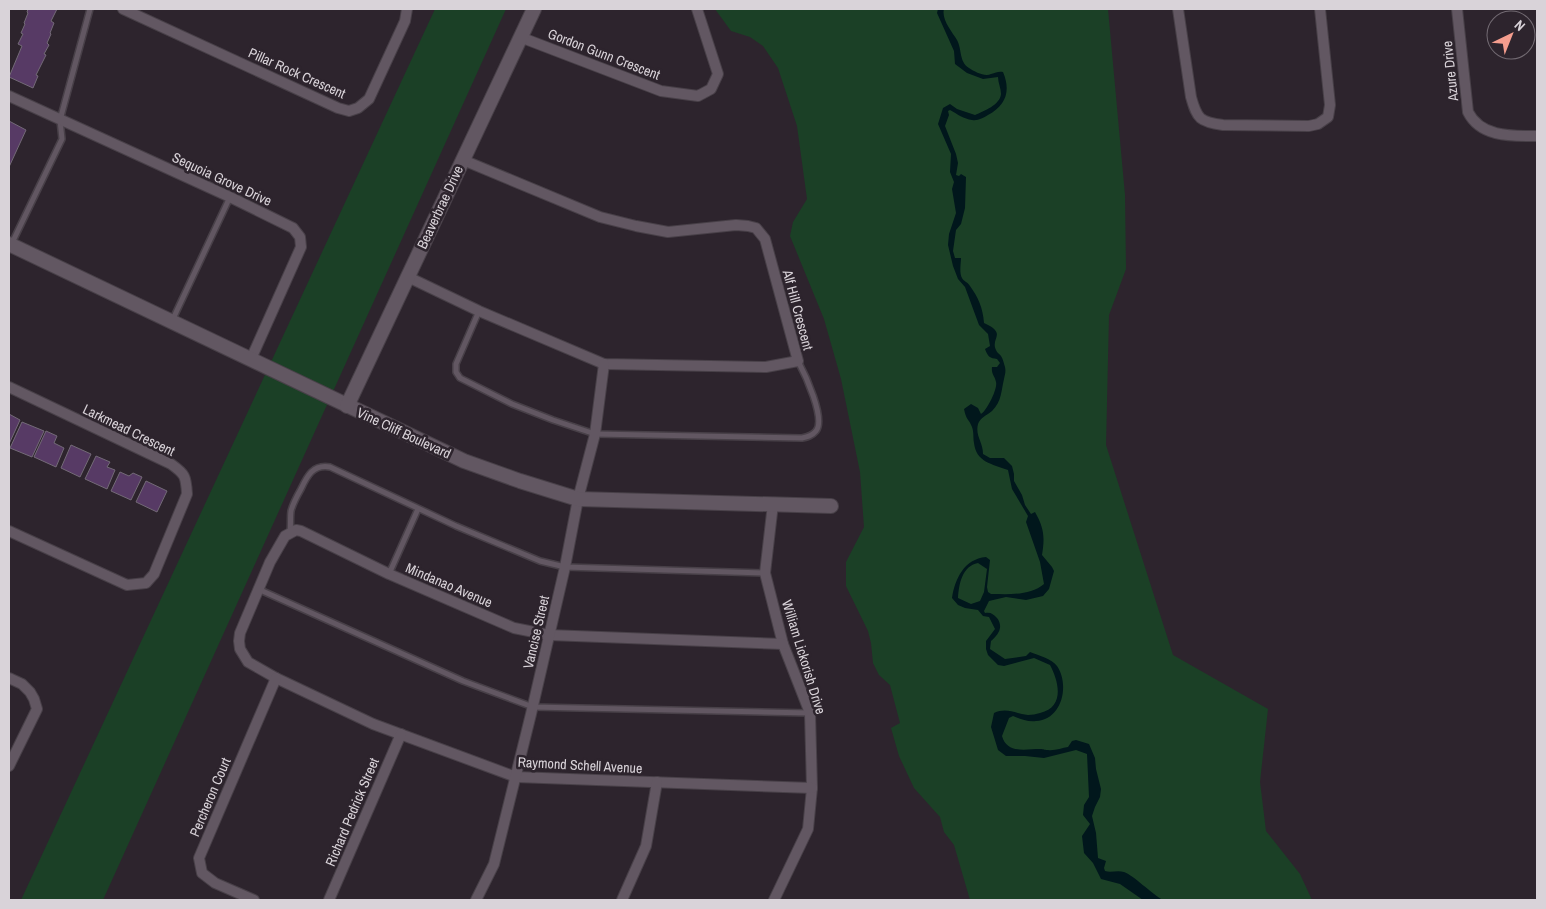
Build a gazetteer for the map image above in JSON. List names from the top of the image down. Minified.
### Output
{"streets":{"street":["Gordon Gunn Crescent","Azure Drive","Pillar Rock Crescent","Sequoia Grove Drive","Beaverbrae Drive","Alf Hill Crescent","Larkmead Crescent","Vine Cliff Boulevard","Mindanao Avenue","Vancise Street","William Lickorish Drive","Raymond Schell Avenue","Percheron Court","Richard Pedrick Street"]},"crossings":[["Gordon Gunn Crescent","Beaverbrae Drive"],["Sequoia Grove Drive","Vine Cliff Boulevard"],["Beaverbrae Drive","Alf Hill Crescent"],["Beaverbrae Drive","Vine Cliff Boulevard"],["Alf Hill Crescent","Vancise Street"],["Vine Cliff Boulevard","Vancise Street"],["Vine Cliff Boulevard","William Lickorish Drive"],["Mindanao Avenue","Vancise Street"],["Mindanao Avenue","William Lickorish Drive"],["Vancise Street","Raymond Schell Avenue"],["William Lickorish Drive","Raymond Schell Avenue"],["Raymond Schell Avenue","Percheron Court"],["Raymond Schell Avenue","Richard Pedrick Street"]],"north":"top right"}
